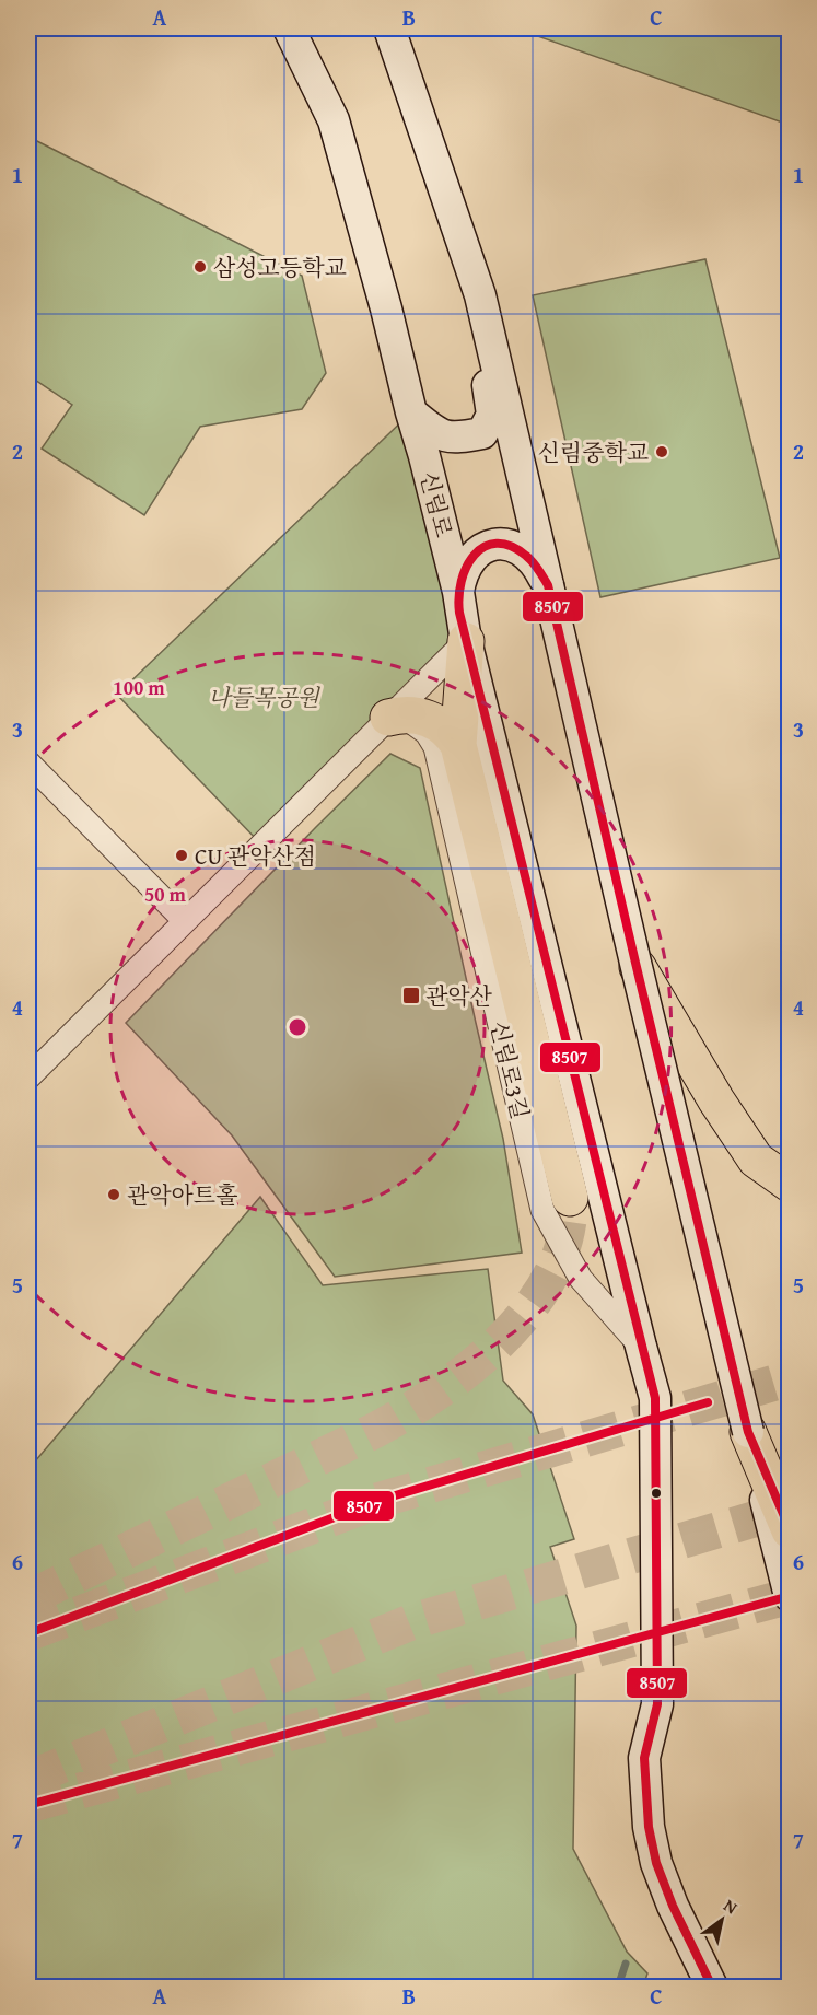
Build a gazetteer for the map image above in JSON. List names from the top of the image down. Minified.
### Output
{"streets":{"main road":["신림로"],"street":["신림로3길"]},"crossings":[["신림로","신림로3길"]],"parks":["나들목공원"],"places":{"other":["삼성고등학교","신림중학교","CU 관악산점","관악아트홀"],"transit":["관악산"]},"lines":["transit line 8507"],"north":"top right","grid":{"columns":["A","B","C"],"rows":["1","2","3","4","5","6","7"]},"rings":["100 m","50 m"]}
